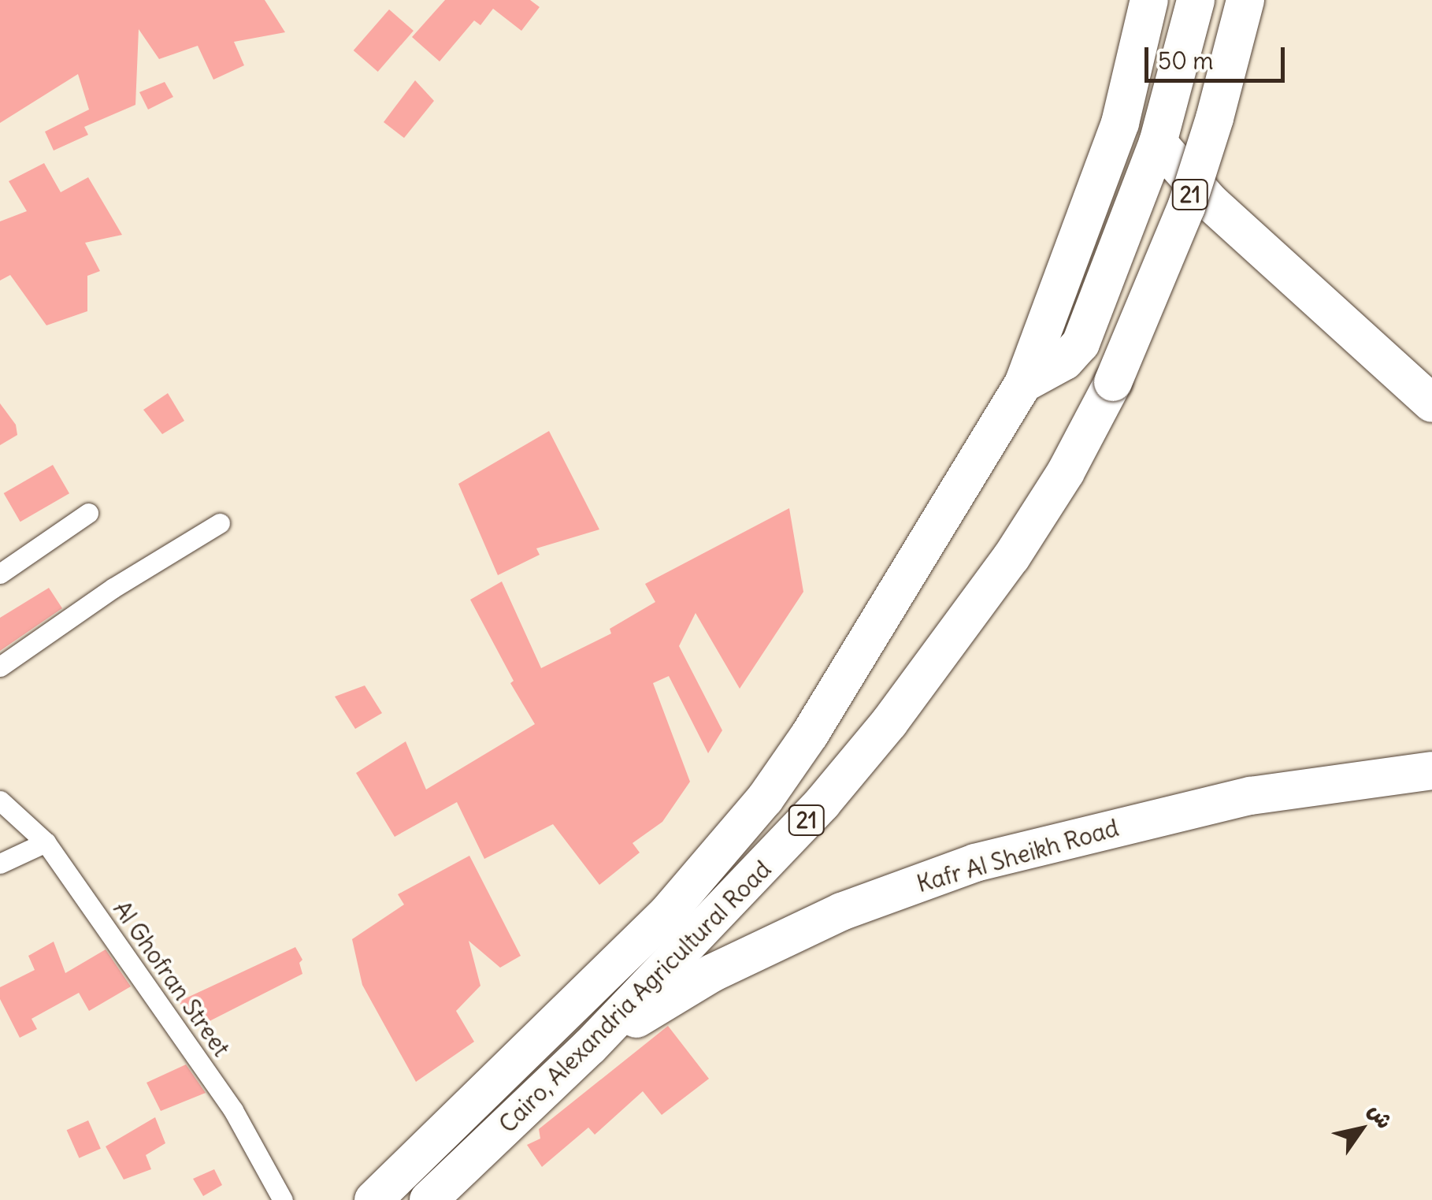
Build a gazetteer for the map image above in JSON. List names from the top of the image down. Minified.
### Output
{"streets":{"highway":["21","Kafr Al Sheikh Road","Cairo, Alexandria Agricultural Road"],"street":["Al Ghofran Street"]},"crossings":[["Kafr Al Sheikh Road","Cairo, Alexandria Agricultural Road"]],"scale_bar":"50 m","north":"top right"}
